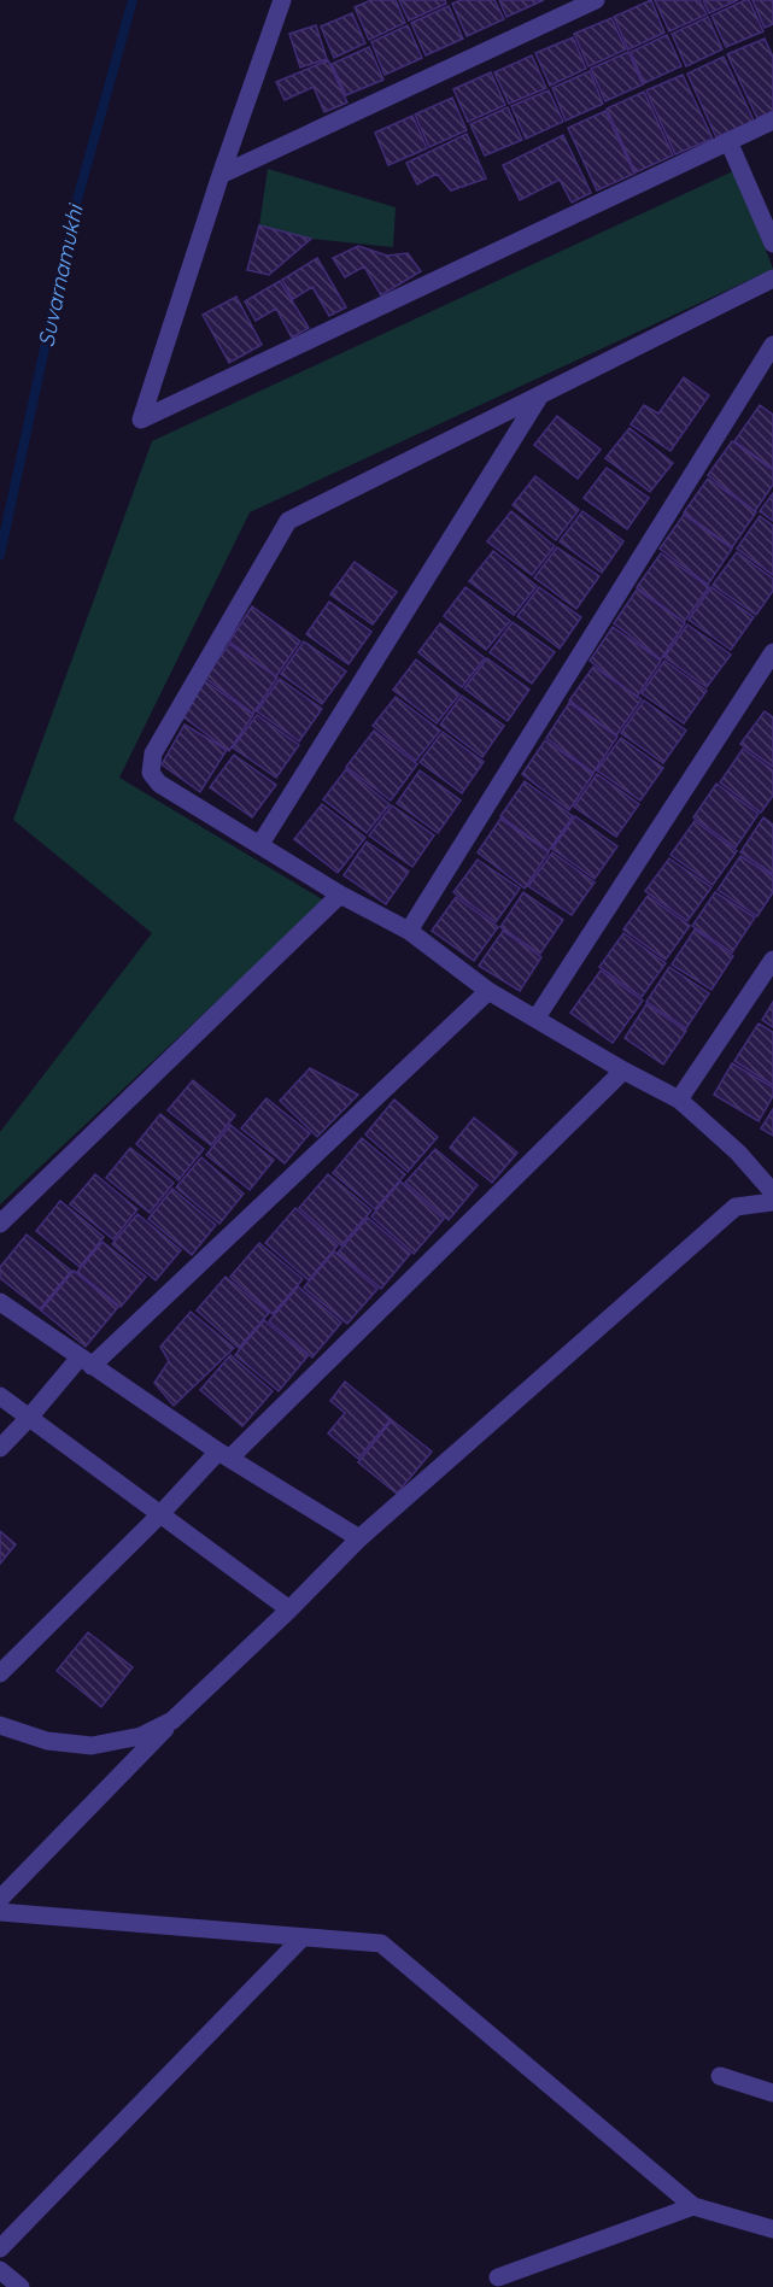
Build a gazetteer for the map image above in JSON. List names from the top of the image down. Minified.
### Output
{"water":["Suvarnamukhi"]}
